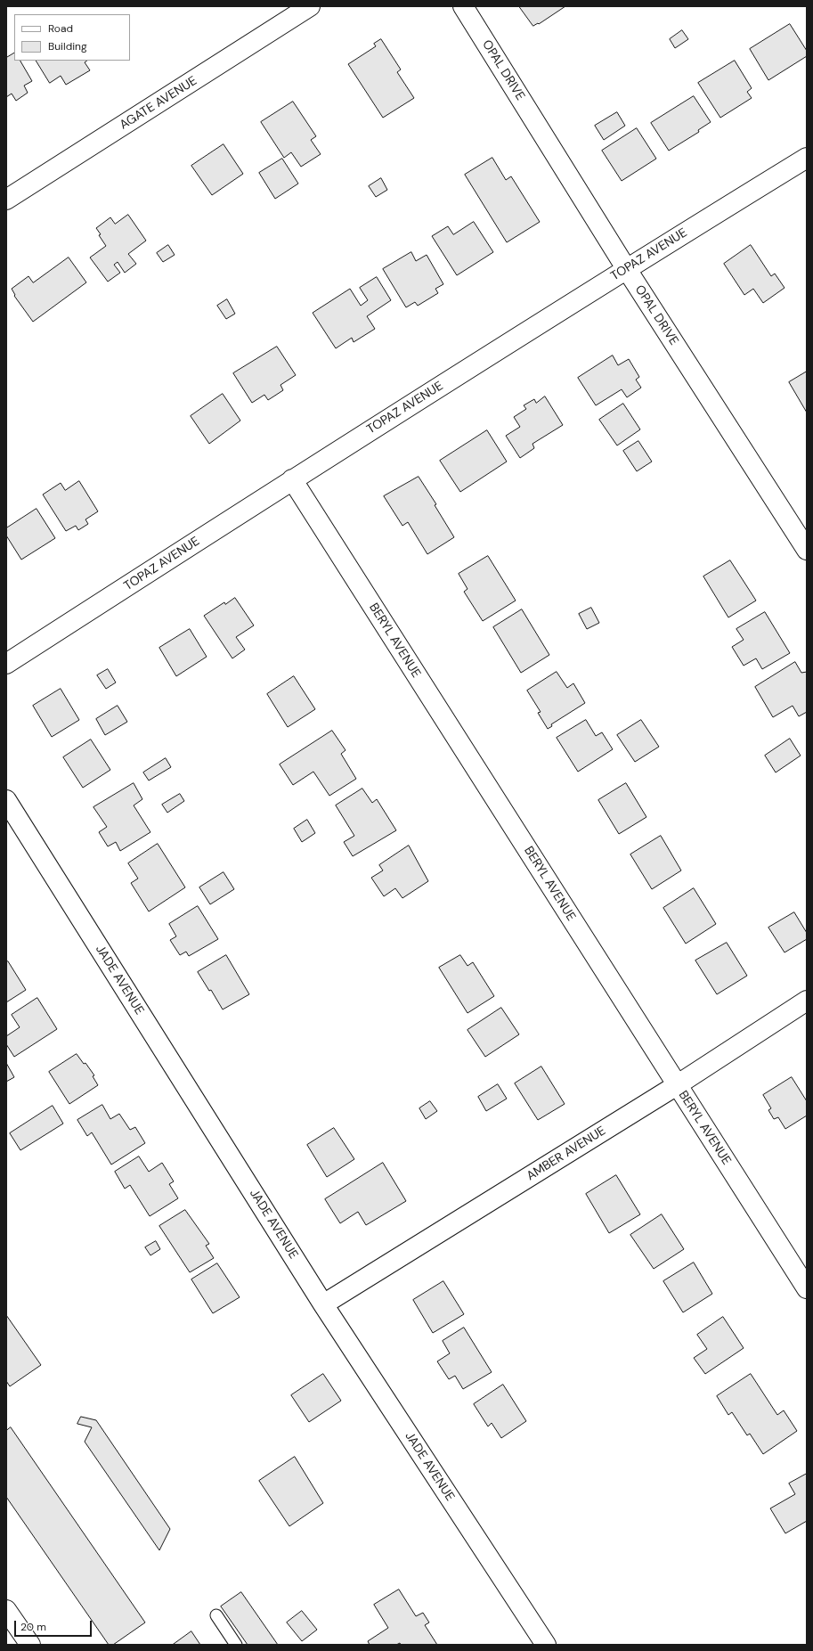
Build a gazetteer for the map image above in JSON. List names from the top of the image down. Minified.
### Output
{"streets":{"street":["OPAL DRIVE","AGATE AVENUE","TOPAZ AVENUE","BERYL AVENUE","JADE AVENUE","AMBER AVENUE"]},"crossings":[["OPAL DRIVE","TOPAZ AVENUE"],["TOPAZ AVENUE","BERYL AVENUE"],["BERYL AVENUE","AMBER AVENUE"],["JADE AVENUE","AMBER AVENUE"]],"legend":["Road","Building"],"scale_bar":"20 m"}
